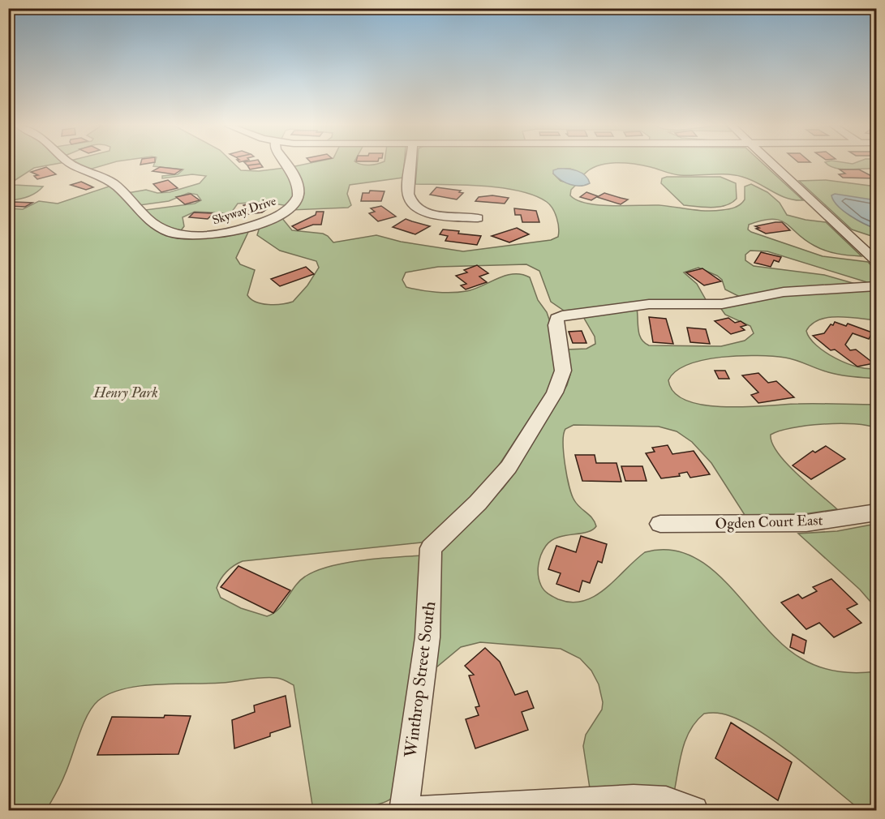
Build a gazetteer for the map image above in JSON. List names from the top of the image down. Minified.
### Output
{"streets":{"street":["Skyway Drive","Ogden Court East","Winthrop Street South"]},"parks":["Henry Park"]}
